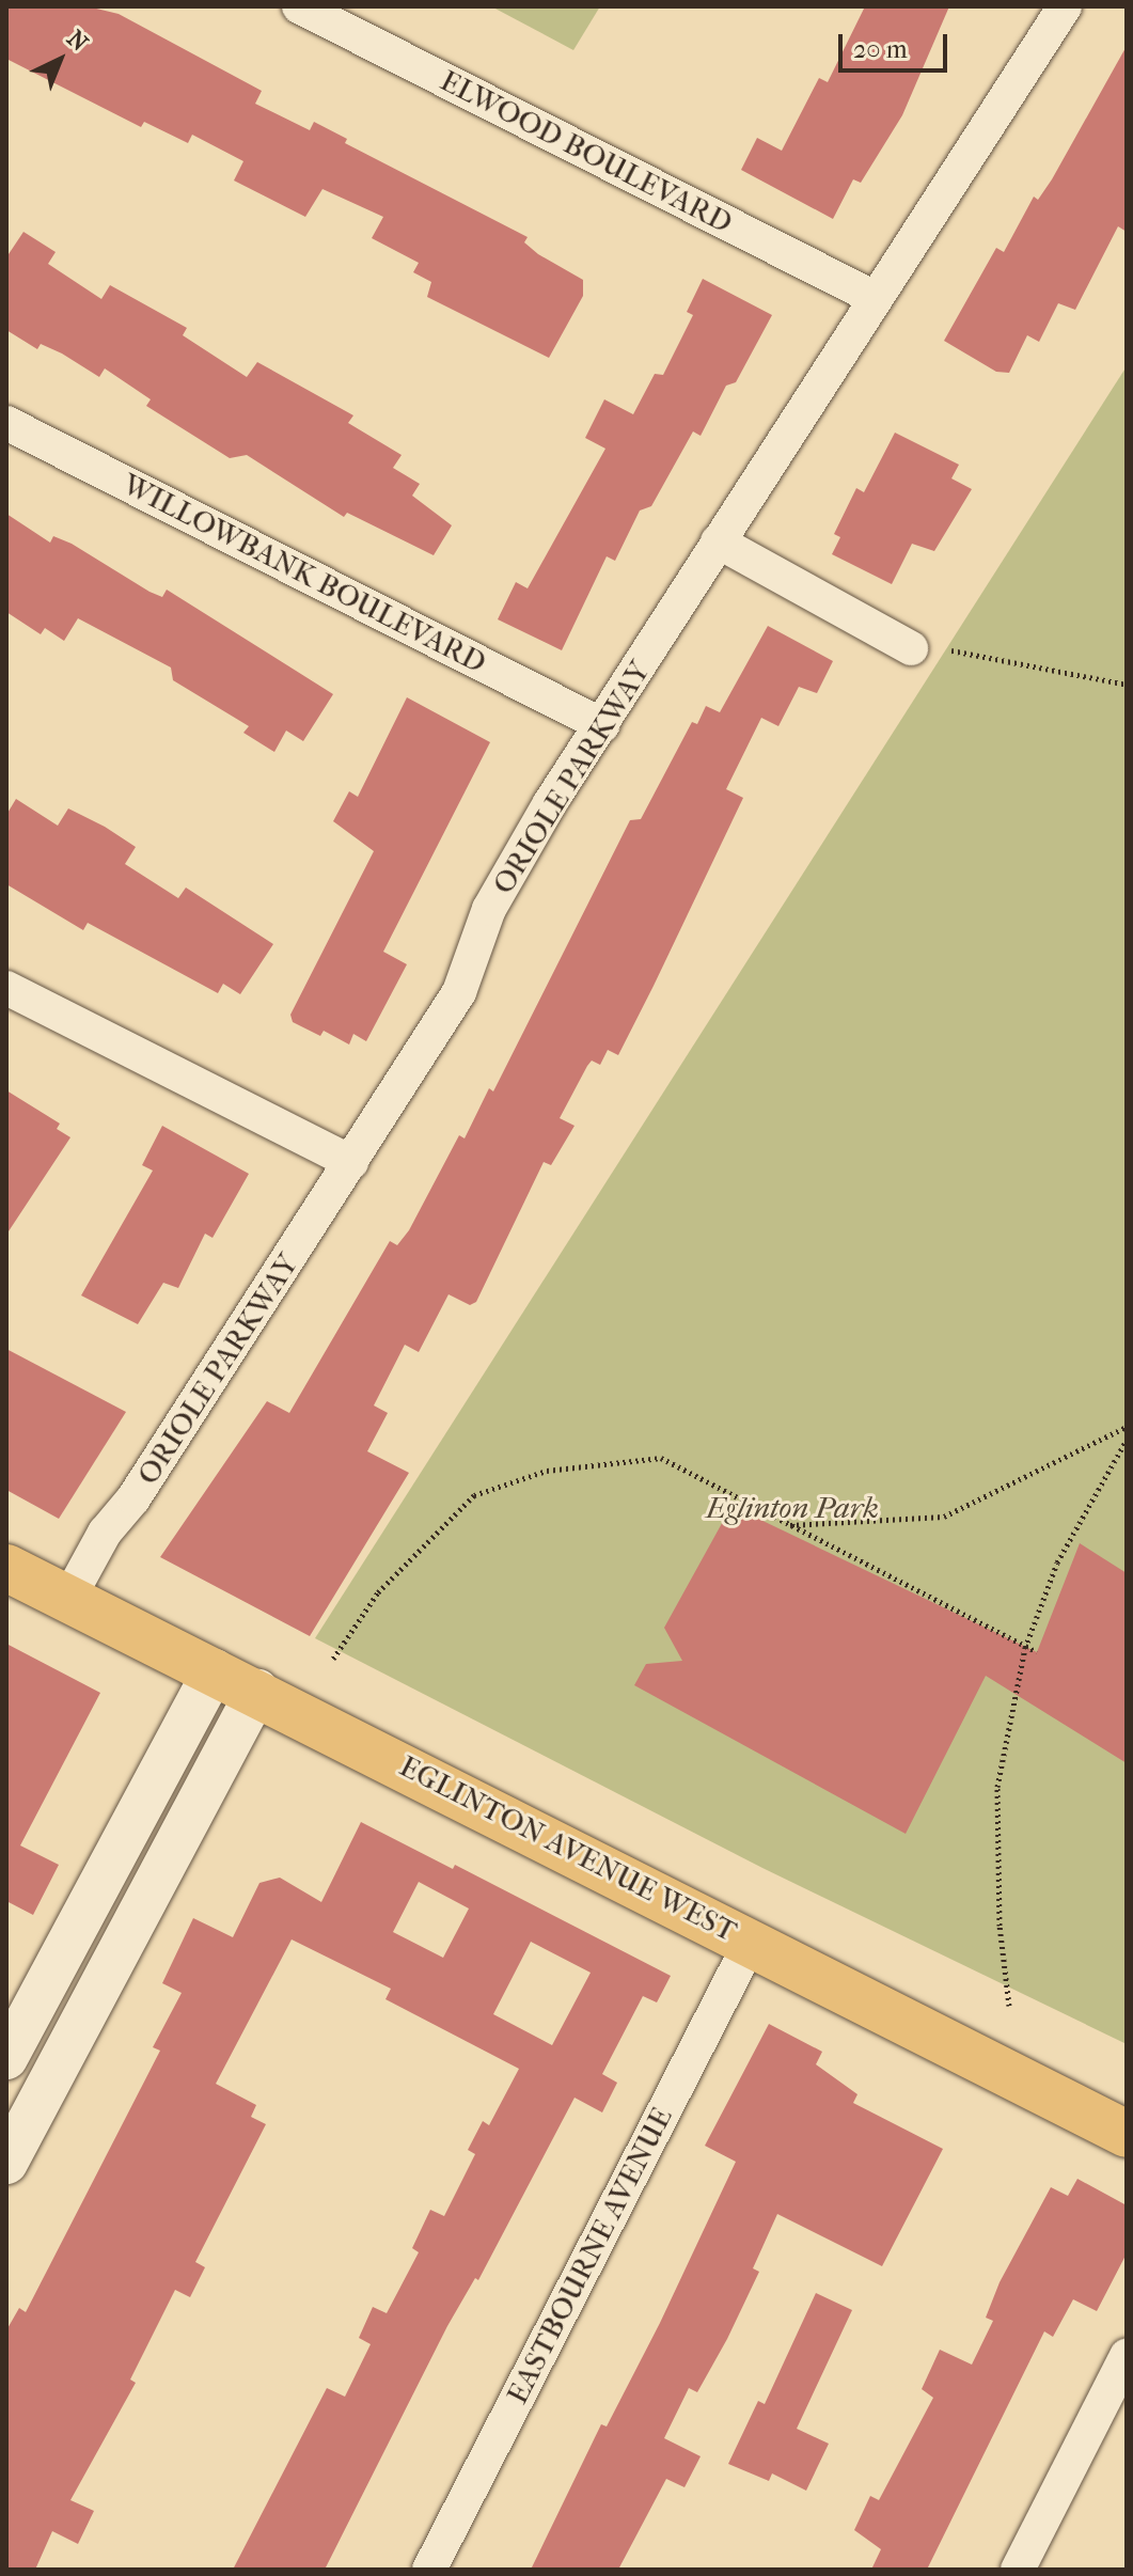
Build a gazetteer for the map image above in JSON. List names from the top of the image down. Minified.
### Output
{"streets":{"main road":["EGLINTON AVENUE WEST"],"street":["ELWOOD BOULEVARD","WILLOWBANK BOULEVARD","ORIOLE PARKWAY","EASTBOURNE AVENUE"]},"crossings":[["ELWOOD BOULEVARD","ORIOLE PARKWAY"],["WILLOWBANK BOULEVARD","ORIOLE PARKWAY"],["ORIOLE PARKWAY","EGLINTON AVENUE WEST"],["EGLINTON AVENUE WEST","EASTBOURNE AVENUE"]],"parks":["Eglinton Park"],"scale_bar":"20 m","north":"top right"}
